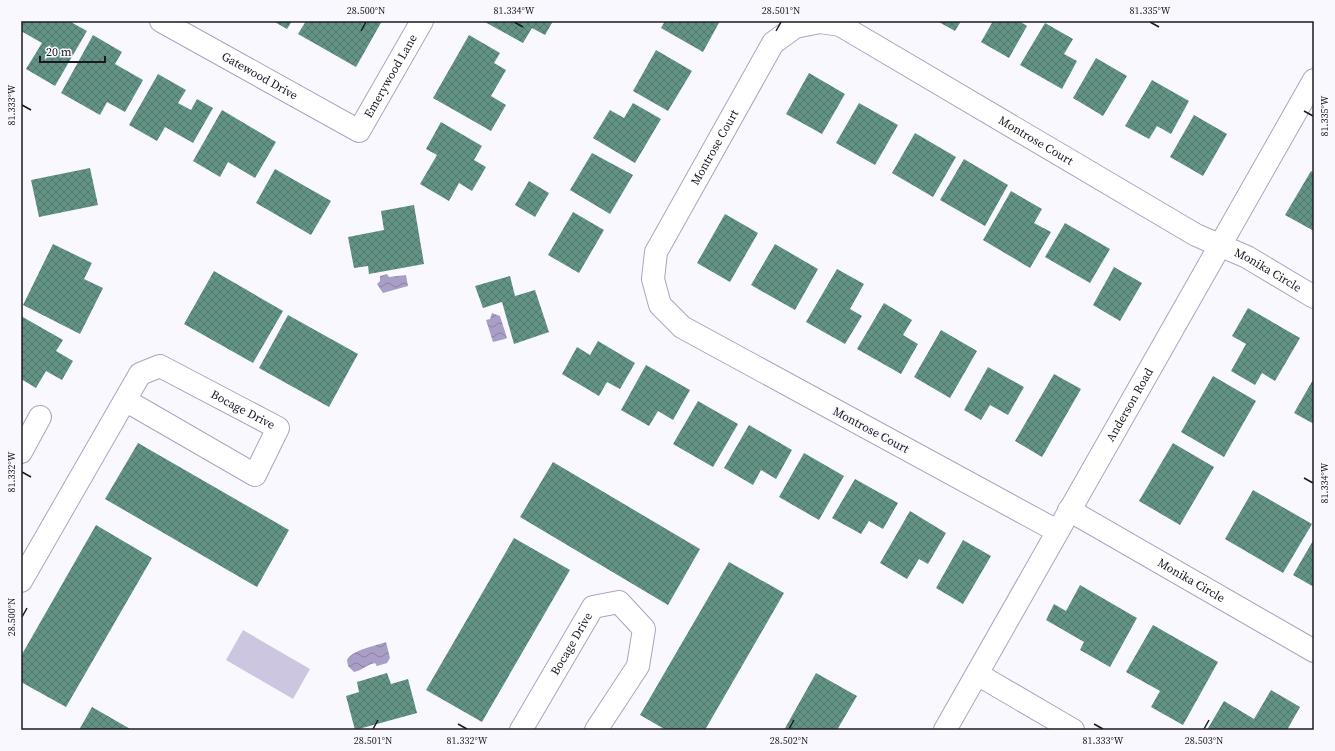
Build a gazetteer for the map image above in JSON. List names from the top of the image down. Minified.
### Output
{"streets":{"street":["Gatewood Drive","Emerywood Lane","Montrose Court","Monika Circle","Anderson Road","Bocage Drive"]},"crossings":[["Gatewood Drive","Emerywood Lane"],["Montrose Court","Monika Circle"],["Montrose Court","Anderson Road"],["Monika Circle","Anderson Road"]],"scale_bar":"20 m","coordinates":["28.500°N","81.334°W","28.501°N","81.335°W","81.333°W","81.332°W","28.502°N","28.503°N"]}
